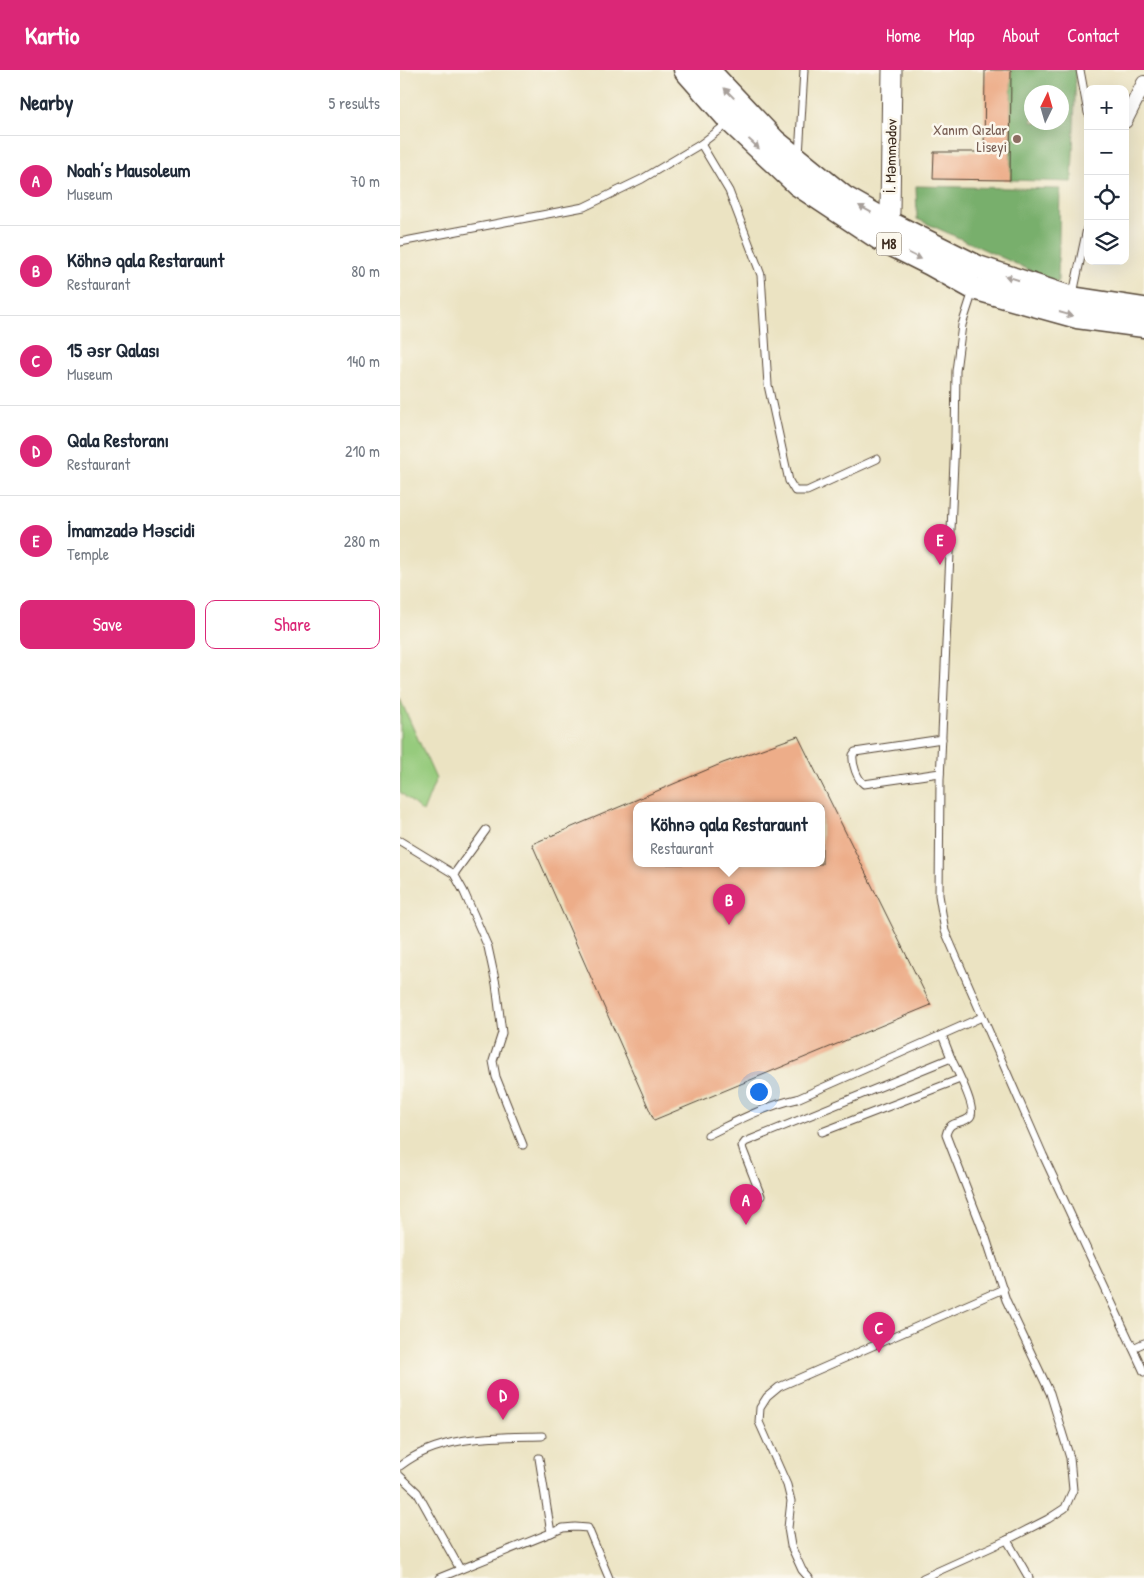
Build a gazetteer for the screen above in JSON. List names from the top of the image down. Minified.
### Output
{"streets":{"highway":["M8"],"main road":["İ. Məmmədov"]},"crossings":[["İ. Məmmədov","M8"]],"places":["Xanım Qızlar Liseyi"],"north":"top","page":{"header":"Kartio","nav":["Home","Map","About","Contact"],"heading":["Nearby","5 results"],"map_buttons":["+","−"],"list":[{"mark":"A","name":"Noah’s Mausoleum","note":"Museum","value":"70 m"},{"mark":"B","name":"Köhnə qala Restaraunt","note":"Restaurant","value":"80 m"},{"mark":"C","name":"15 əsr Qalası","note":"Museum","value":"140 m"},{"mark":"D","name":"Qala Restoranı","note":"Restaurant","value":"210 m"},{"mark":"E","name":"İmamzadə Məscidi","note":"Temple","value":"280 m"}],"pins":["E","B","A","C","D"],"buttons":["Save","Share"],"popup":["Köhnə qala Restaraunt","Restaurant"]}}
